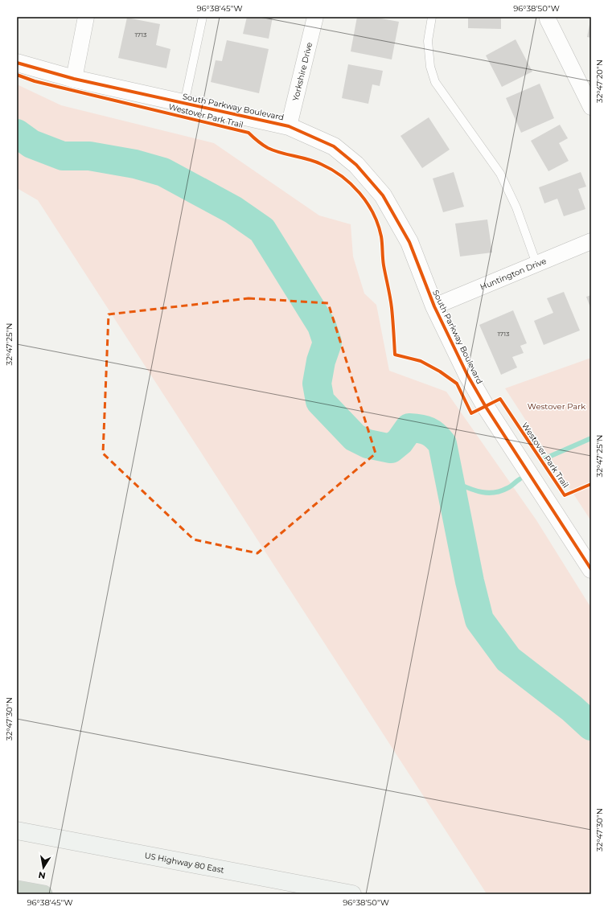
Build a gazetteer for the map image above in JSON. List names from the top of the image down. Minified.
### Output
{"streets":{"main road":["US Highway 80 East"],"street":["Yorkshire Drive","South Parkway Boulevard","Huntington Drive"],"cycle path":["Westover Park Trail"]},"crossings":[["Yorkshire Drive","South Parkway Boulevard"],["South Parkway Boulevard","Huntington Drive"]],"parks":["Westover Park"],"house_numbers":["1713","1713"],"north":"bottom","coordinates":["96°38'45\"W","96°38'50\"W","32°47'20\"N","32°47'25\"N","32°47'30\"N"]}
